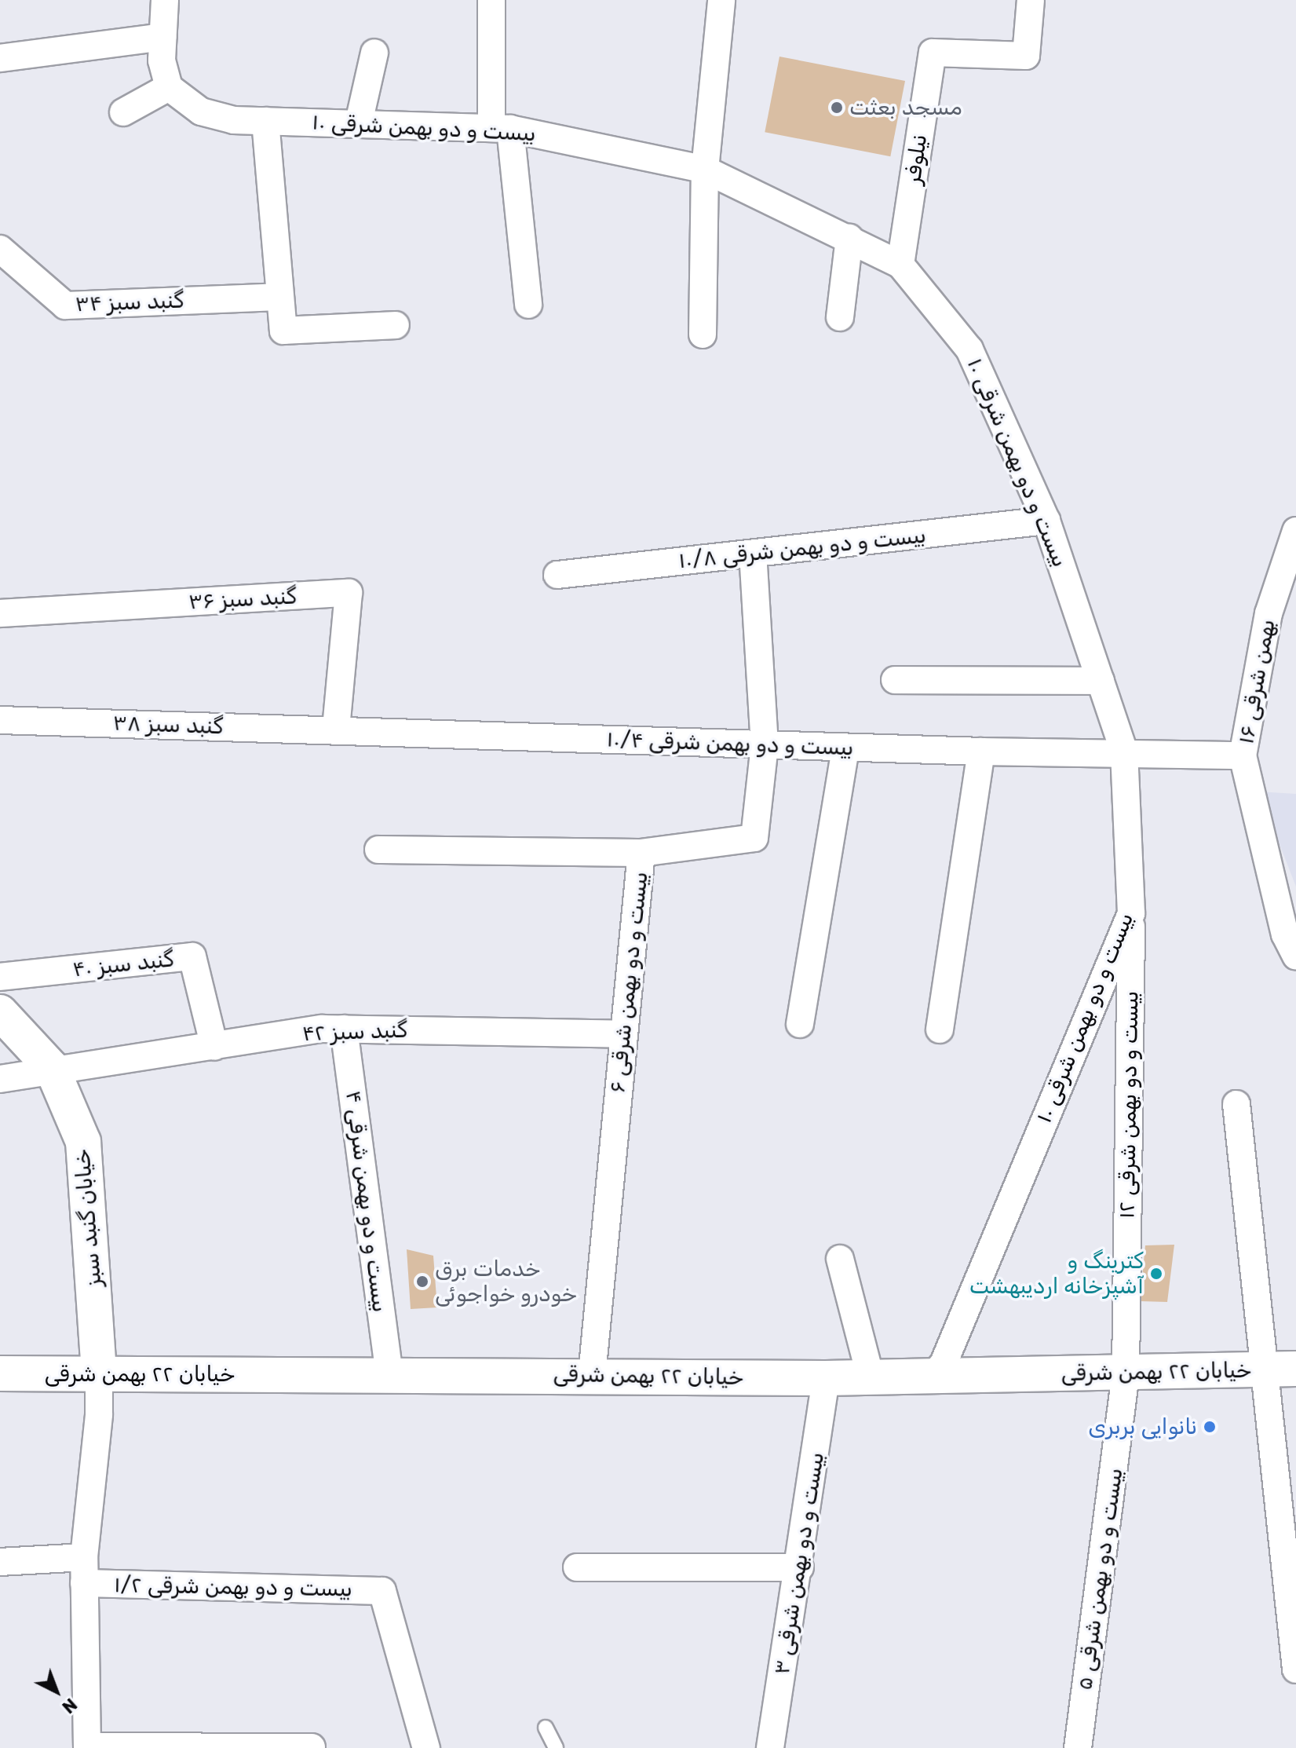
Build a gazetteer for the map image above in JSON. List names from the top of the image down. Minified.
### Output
{"streets":{"main road":["خیابان گنبد سبز","خیابان ۲۲ بهمن شرقی"],"street":["بیست و دو بهمن شرقی ۱۰","نیلوفر","گنبد سبز ۳۴","بیست و دو بهمن شرقی ۱۰/۸","گنبد سبز ۳۶","بهمن شرقی ۱۶","گنبد سبز ۳۸","بیست و دو بهمن شرقی ۱۰/۴","گنبد سبز ۴۰","بیست و دو بهمن شرقی ۶","گنبد سبز ۴۲","بیست و دو بهمن شرقی ۱۲","بیست و دو بهمن شرقی ۴","بیست و دو بهمن شرقی ۳","بیست و دو بهمن شرقی ۵","بیست و دو بهمن شرقی ۱/۲"]},"crossings":[["بیست و دو بهمن شرقی ۱۰","نیلوفر"],["بیست و دو بهمن شرقی ۱۰","بیست و دو بهمن شرقی ۱۰/۸"],["بیست و دو بهمن شرقی ۱۰","بهمن شرقی ۱۶"],["بیست و دو بهمن شرقی ۱۰","بیست و دو بهمن شرقی ۱۰/۴"],["بیست و دو بهمن شرقی ۱۰","بیست و دو بهمن شرقی ۱۲"],["بیست و دو بهمن شرقی ۱۰","خیابان ۲۲ بهمن شرقی"],["گنبد سبز ۳۶","گنبد سبز ۳۸"],["گنبد سبز ۳۶","بیست و دو بهمن شرقی ۱۰/۴"],["بهمن شرقی ۱۶","بیست و دو بهمن شرقی ۱۰/۴"],["گنبد سبز ۳۸","بیست و دو بهمن شرقی ۱۰/۴"],["گنبد سبز ۴۰","گنبد سبز ۴۲"],["بیست و دو بهمن شرقی ۶","گنبد سبز ۴۲"],["بیست و دو بهمن شرقی ۶","خیابان ۲۲ بهمن شرقی"],["گنبد سبز ۴۲","بیست و دو بهمن شرقی ۴"],["گنبد سبز ۴۲","خیابان گنبد سبز"],["بیست و دو بهمن شرقی ۱۲","خیابان ۲۲ بهمن شرقی"],["بیست و دو بهمن شرقی ۱۲","بیست و دو بهمن شرقی ۵"],["بیست و دو بهمن شرقی ۴","خیابان ۲۲ بهمن شرقی"],["خیابان گنبد سبز","خیابان ۲۲ بهمن شرقی"],["خیابان ۲۲ بهمن شرقی","بیست و دو بهمن شرقی ۳"],["خیابان ۲۲ بهمن شرقی","بیست و دو بهمن شرقی ۵"]],"places":["مسجد بعثت","کترینگ و آشپزخانه اردیبهشت","خدمات برق خودرو خواجوئی","نانوایی بربری"],"north":"bottom right"}
